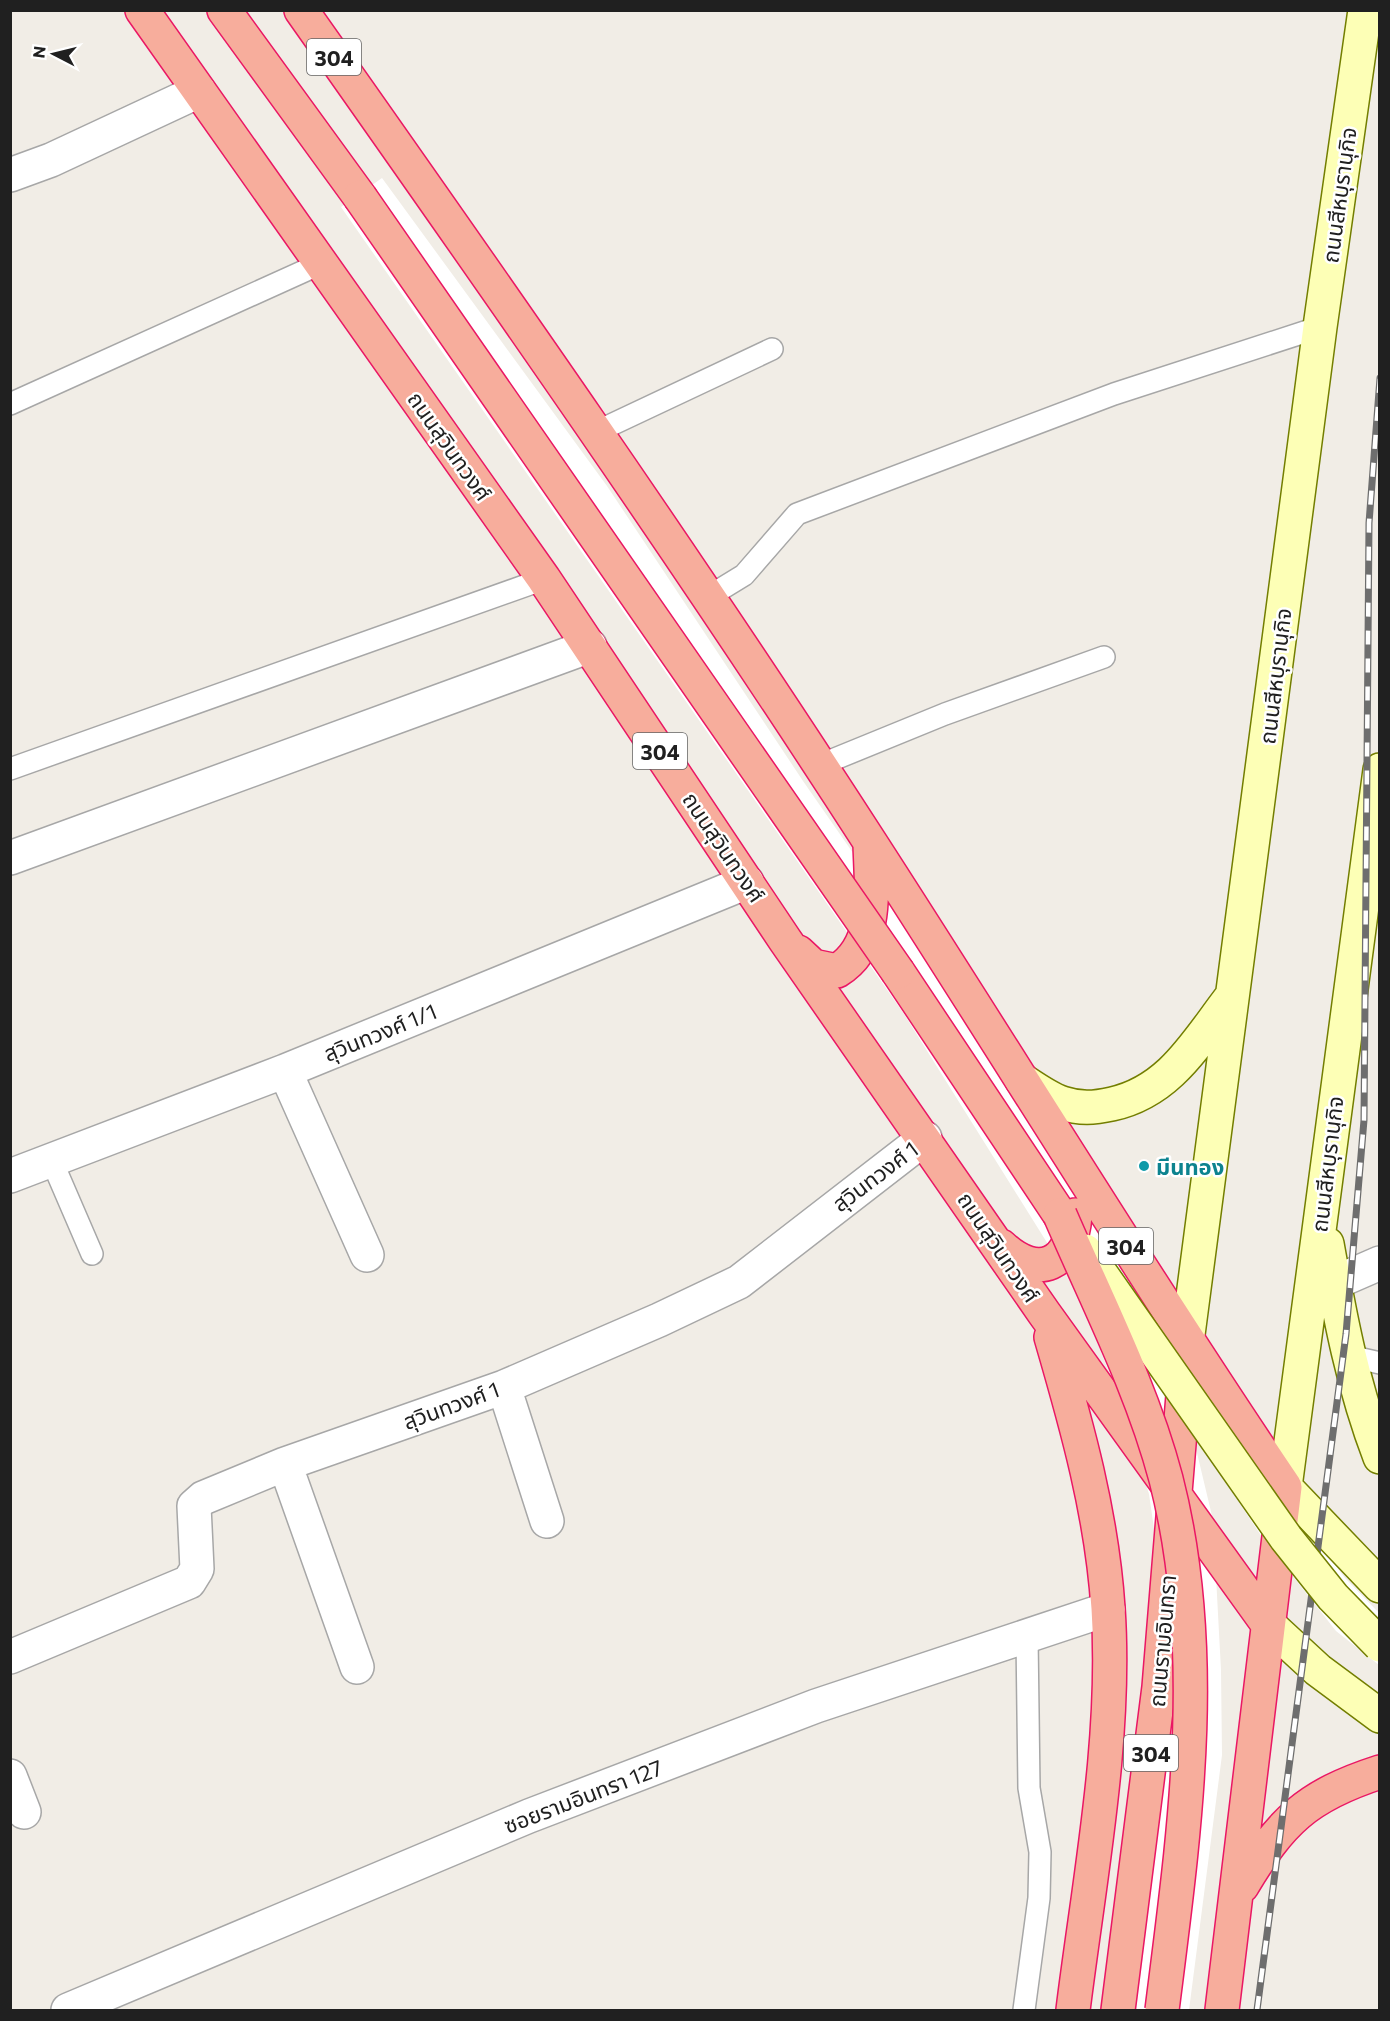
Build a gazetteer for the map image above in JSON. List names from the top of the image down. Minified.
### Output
{"streets":{"highway":["304","ถนนสุวินทวงศ์","ถนนรามอินทรา"],"main road":["ถนนสีหบุรานุกิจ"],"street":["สุวินทวงศ์ 1/1","สุวินทวงศ์ 1","ซอยรามอินทรา 127"]},"crossings":[["304","ถนนสีหบุรานุกิจ"],["304","ถนนรามอินทรา"],["ถนนสีหบุรานุกิจ","ถนนรามอินทรา"],["ถนนสุวินทวงศ์","สุวินทวงศ์ 1/1"],["ถนนสุวินทวงศ์","สุวินทวงศ์ 1"],["ถนนสุวินทวงศ์","ถนนรามอินทรา"]],"places":["มีนทอง"],"north":"left"}
